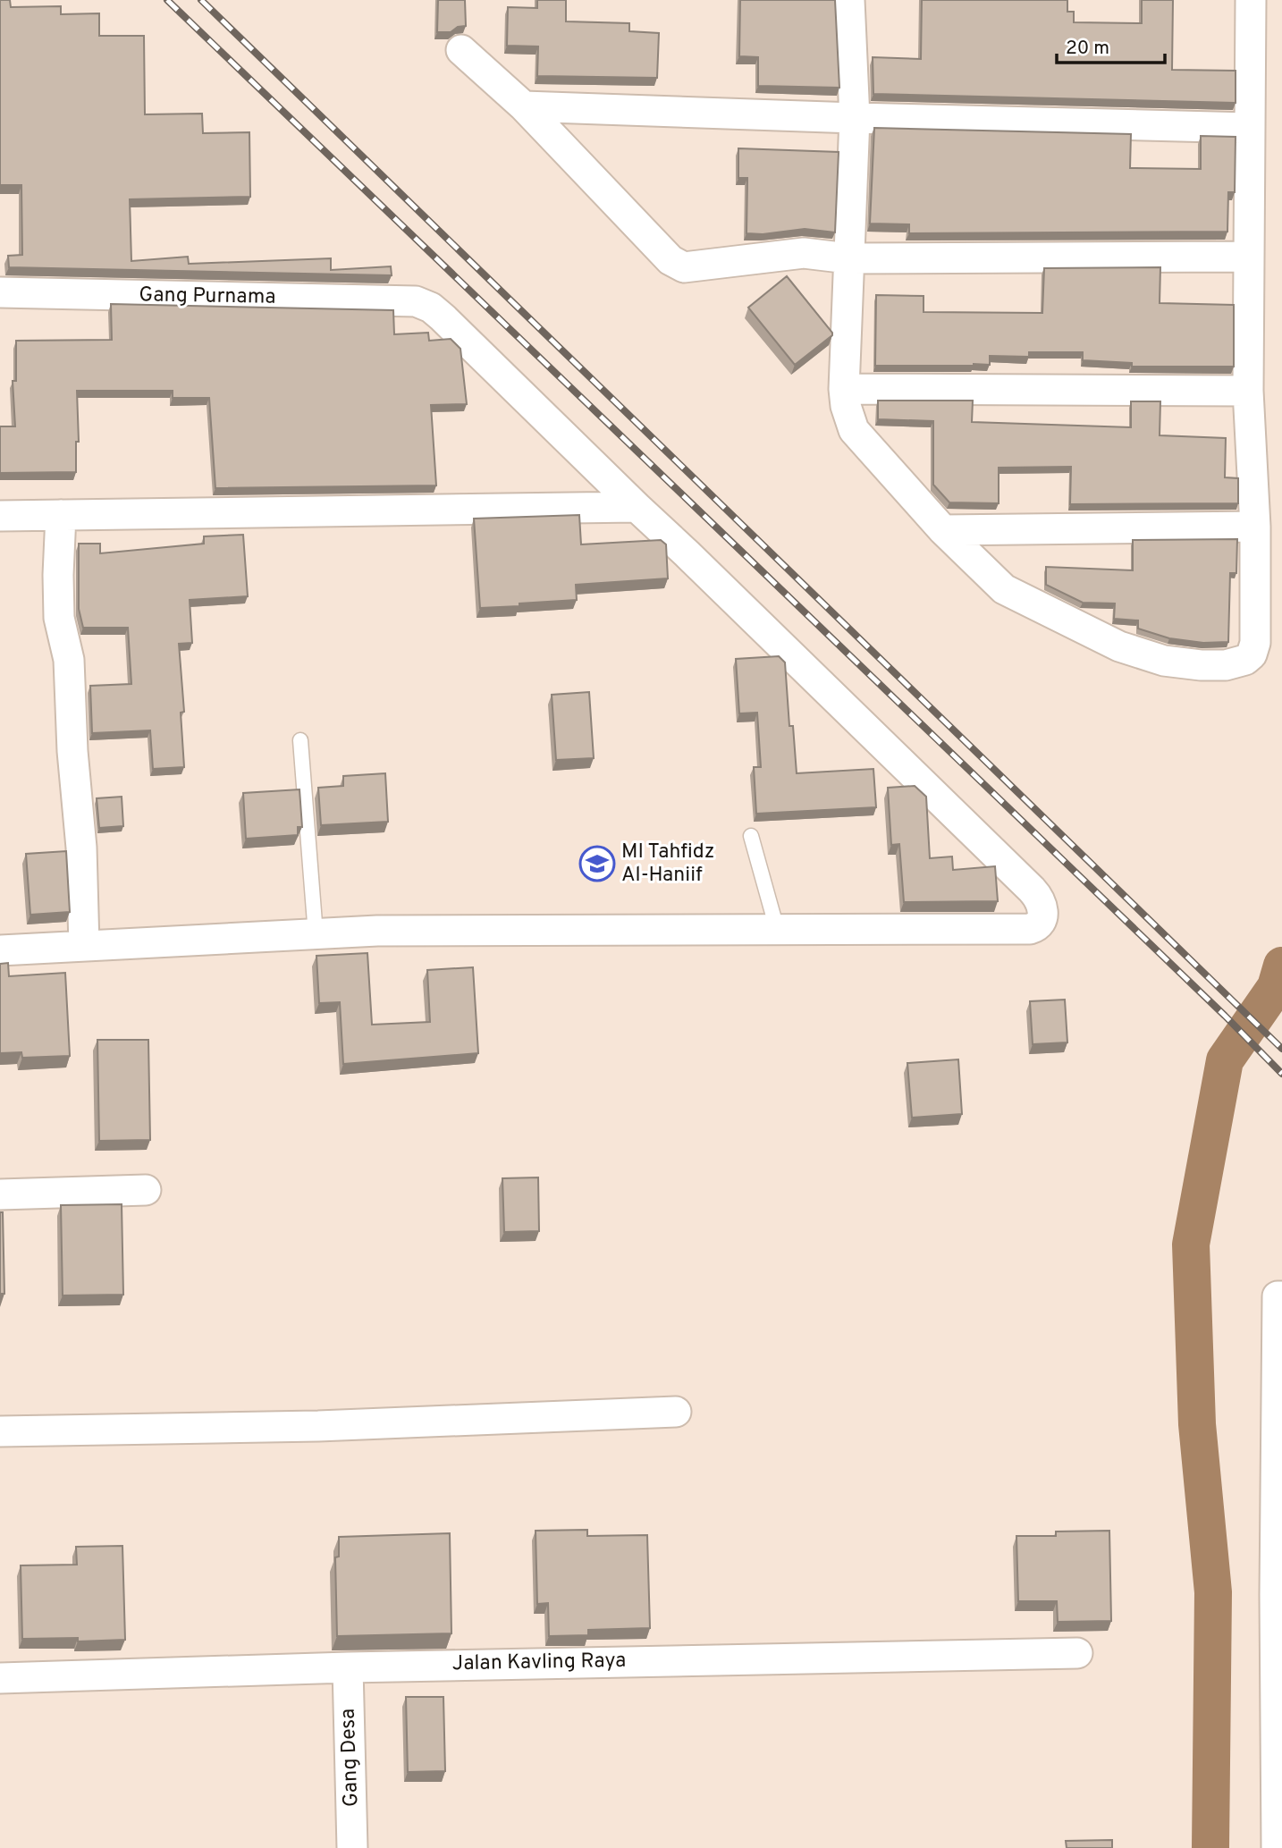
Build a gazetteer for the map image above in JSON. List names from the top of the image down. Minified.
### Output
{"streets":{"street":["Gang Purnama","Jalan Kavling Raya","Gang Desa"]},"crossings":[["Jalan Kavling Raya","Gang Desa"]],"places":{"school or university":["MI Tahfidz Al-Haniif"]},"scale_bar":"20 m"}
